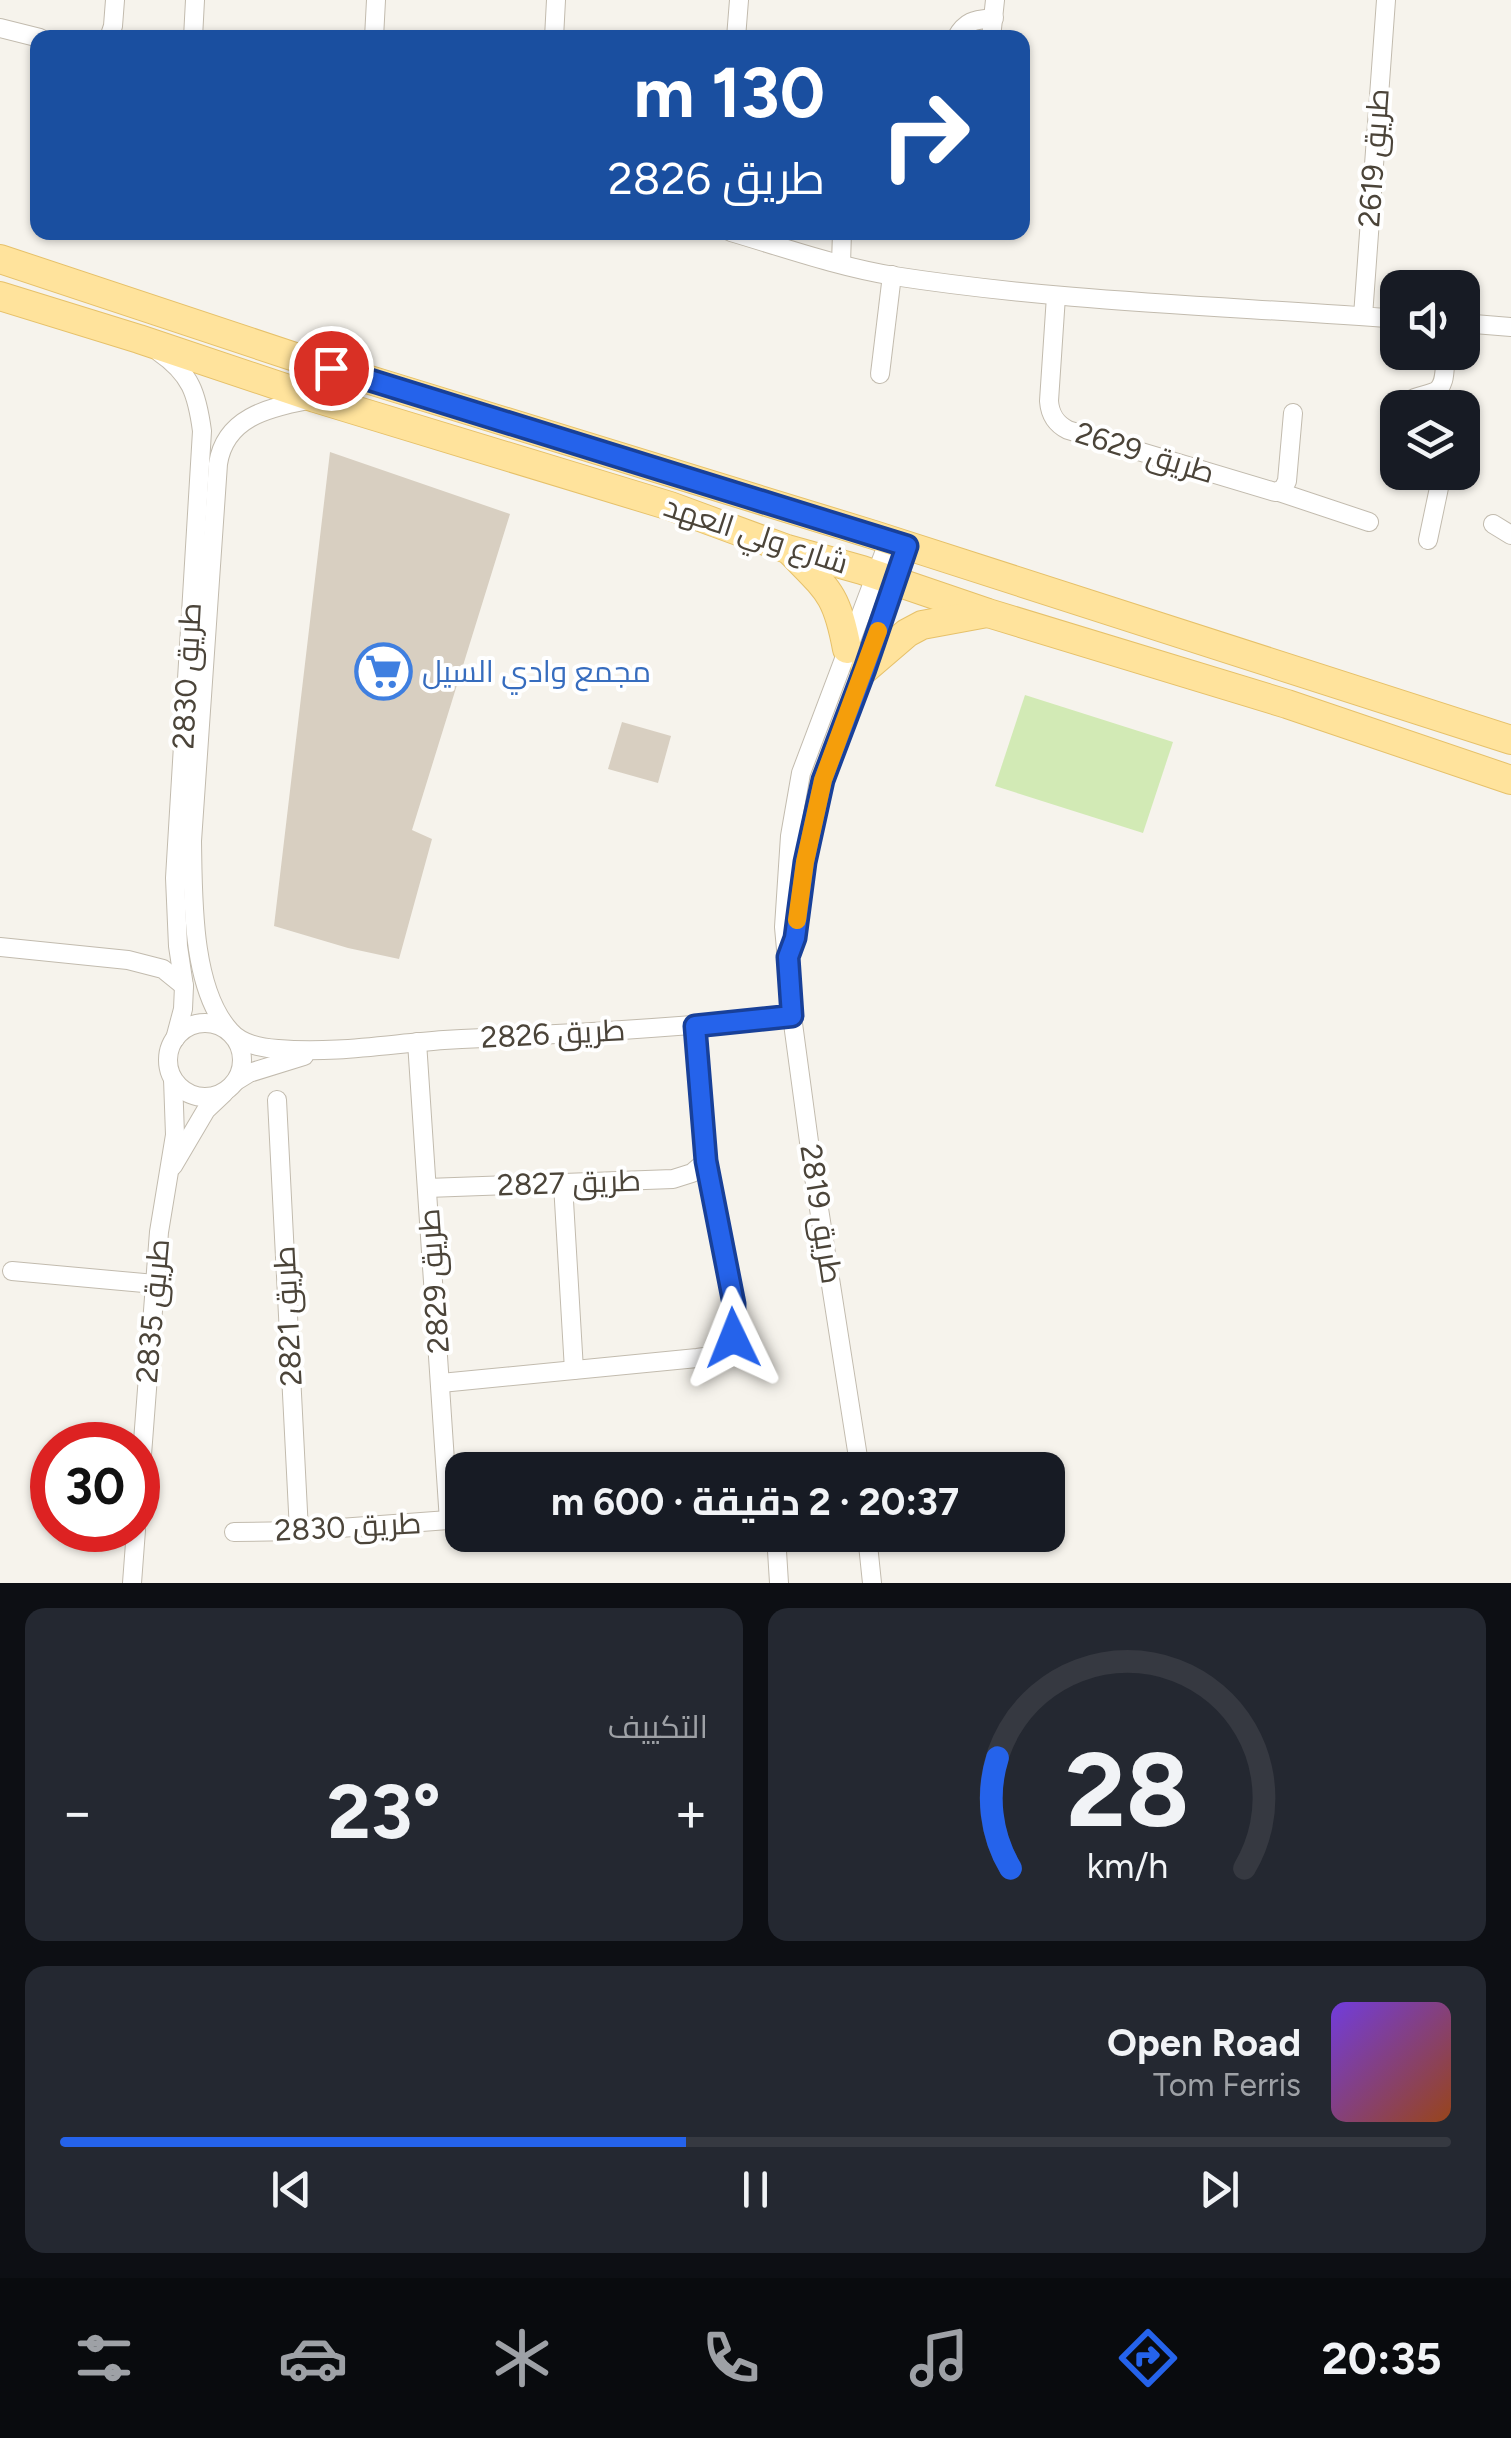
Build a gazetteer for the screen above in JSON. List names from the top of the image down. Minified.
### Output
{"streets":{"main road":["شارع ولي العهد"],"street":["طريق 2619","طريق 2629","طريق 2830","طريق 2826","طريق 2827","طريق 2819","طريق 2829","طريق 2835","طريق 2821"]},"crossings":[["شارع ولي العهد","طريق 2830"],["شارع ولي العهد","طريق 2819"],["طريق 2830","طريق 2826"],["طريق 2830","طريق 2835"],["طريق 2830","طريق 2821"],["طريق 2826","طريق 2819"],["طريق 2826","طريق 2829"],["طريق 2826","طريق 2835"],["طريق 2827","طريق 2829"]],"places":{"supermarket":["مجمع وادي السيل"]},"page":{"turn":["130 m","طريق 2826"],"limit":"30","trip":"20:37 · 2 دقيقة · 600 m","tile":"التكييف","heat":["−","23°","+"],"song":["Open Road","Tom Ferris"],"tabs":"20:35","gauge":["28","km/h"]}}
